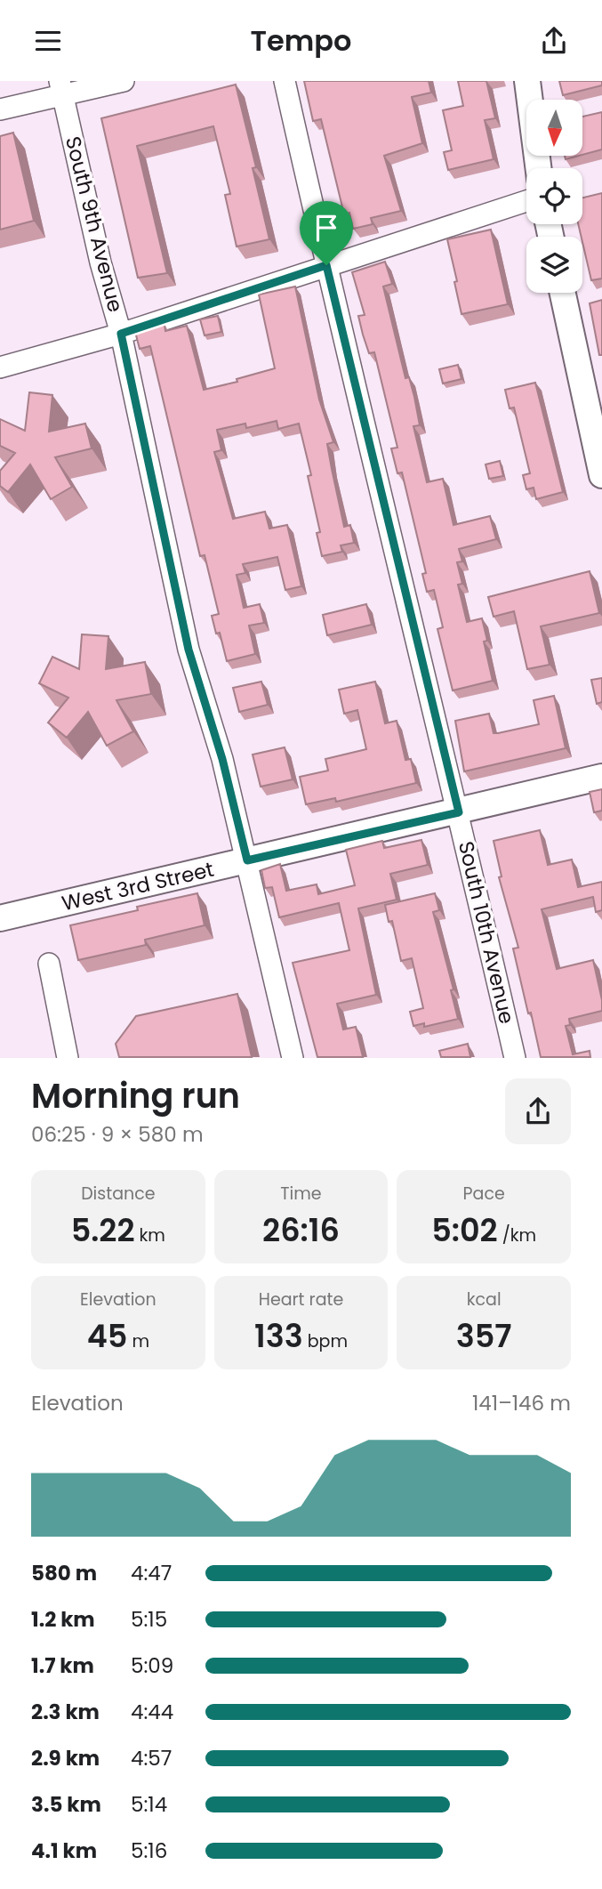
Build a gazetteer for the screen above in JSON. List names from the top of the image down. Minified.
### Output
{"streets":{"street":["South 9th Avenue","West 3rd Street","South 10th Avenue"]},"crossings":[["South 9th Avenue","West 3rd Street"],["West 3rd Street","South 10th Avenue"]],"north":"bottom","page":{"header":"Tempo","heading":["Morning run","06:25 · 9 × 580 m"],"stats":[["Distance","5.22 km"],["Time","26:16"],["Pace","5:02 /km"],["Elevation","45 m"],["Heart rate","133 bpm"],["kcal","357"]],"chart":["Elevation","141–146 m"],"list":[{"name":"580 m","note":"4:47"},{"name":"1.2 km","note":"5:15"},{"name":"1.7 km","note":"5:09"},{"name":"2.3 km","note":"4:44"},{"name":"2.9 km","note":"4:57"},{"name":"3.5 km","note":"5:14"},{"name":"4.1 km","note":"5:16"}]}}
